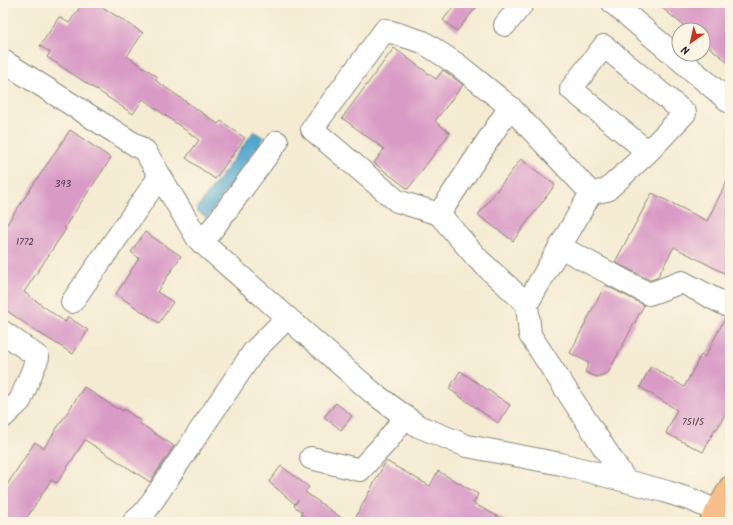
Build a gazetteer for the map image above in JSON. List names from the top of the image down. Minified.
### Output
{"house_numbers":["393","1772","751/5"],"north":"bottom left"}
